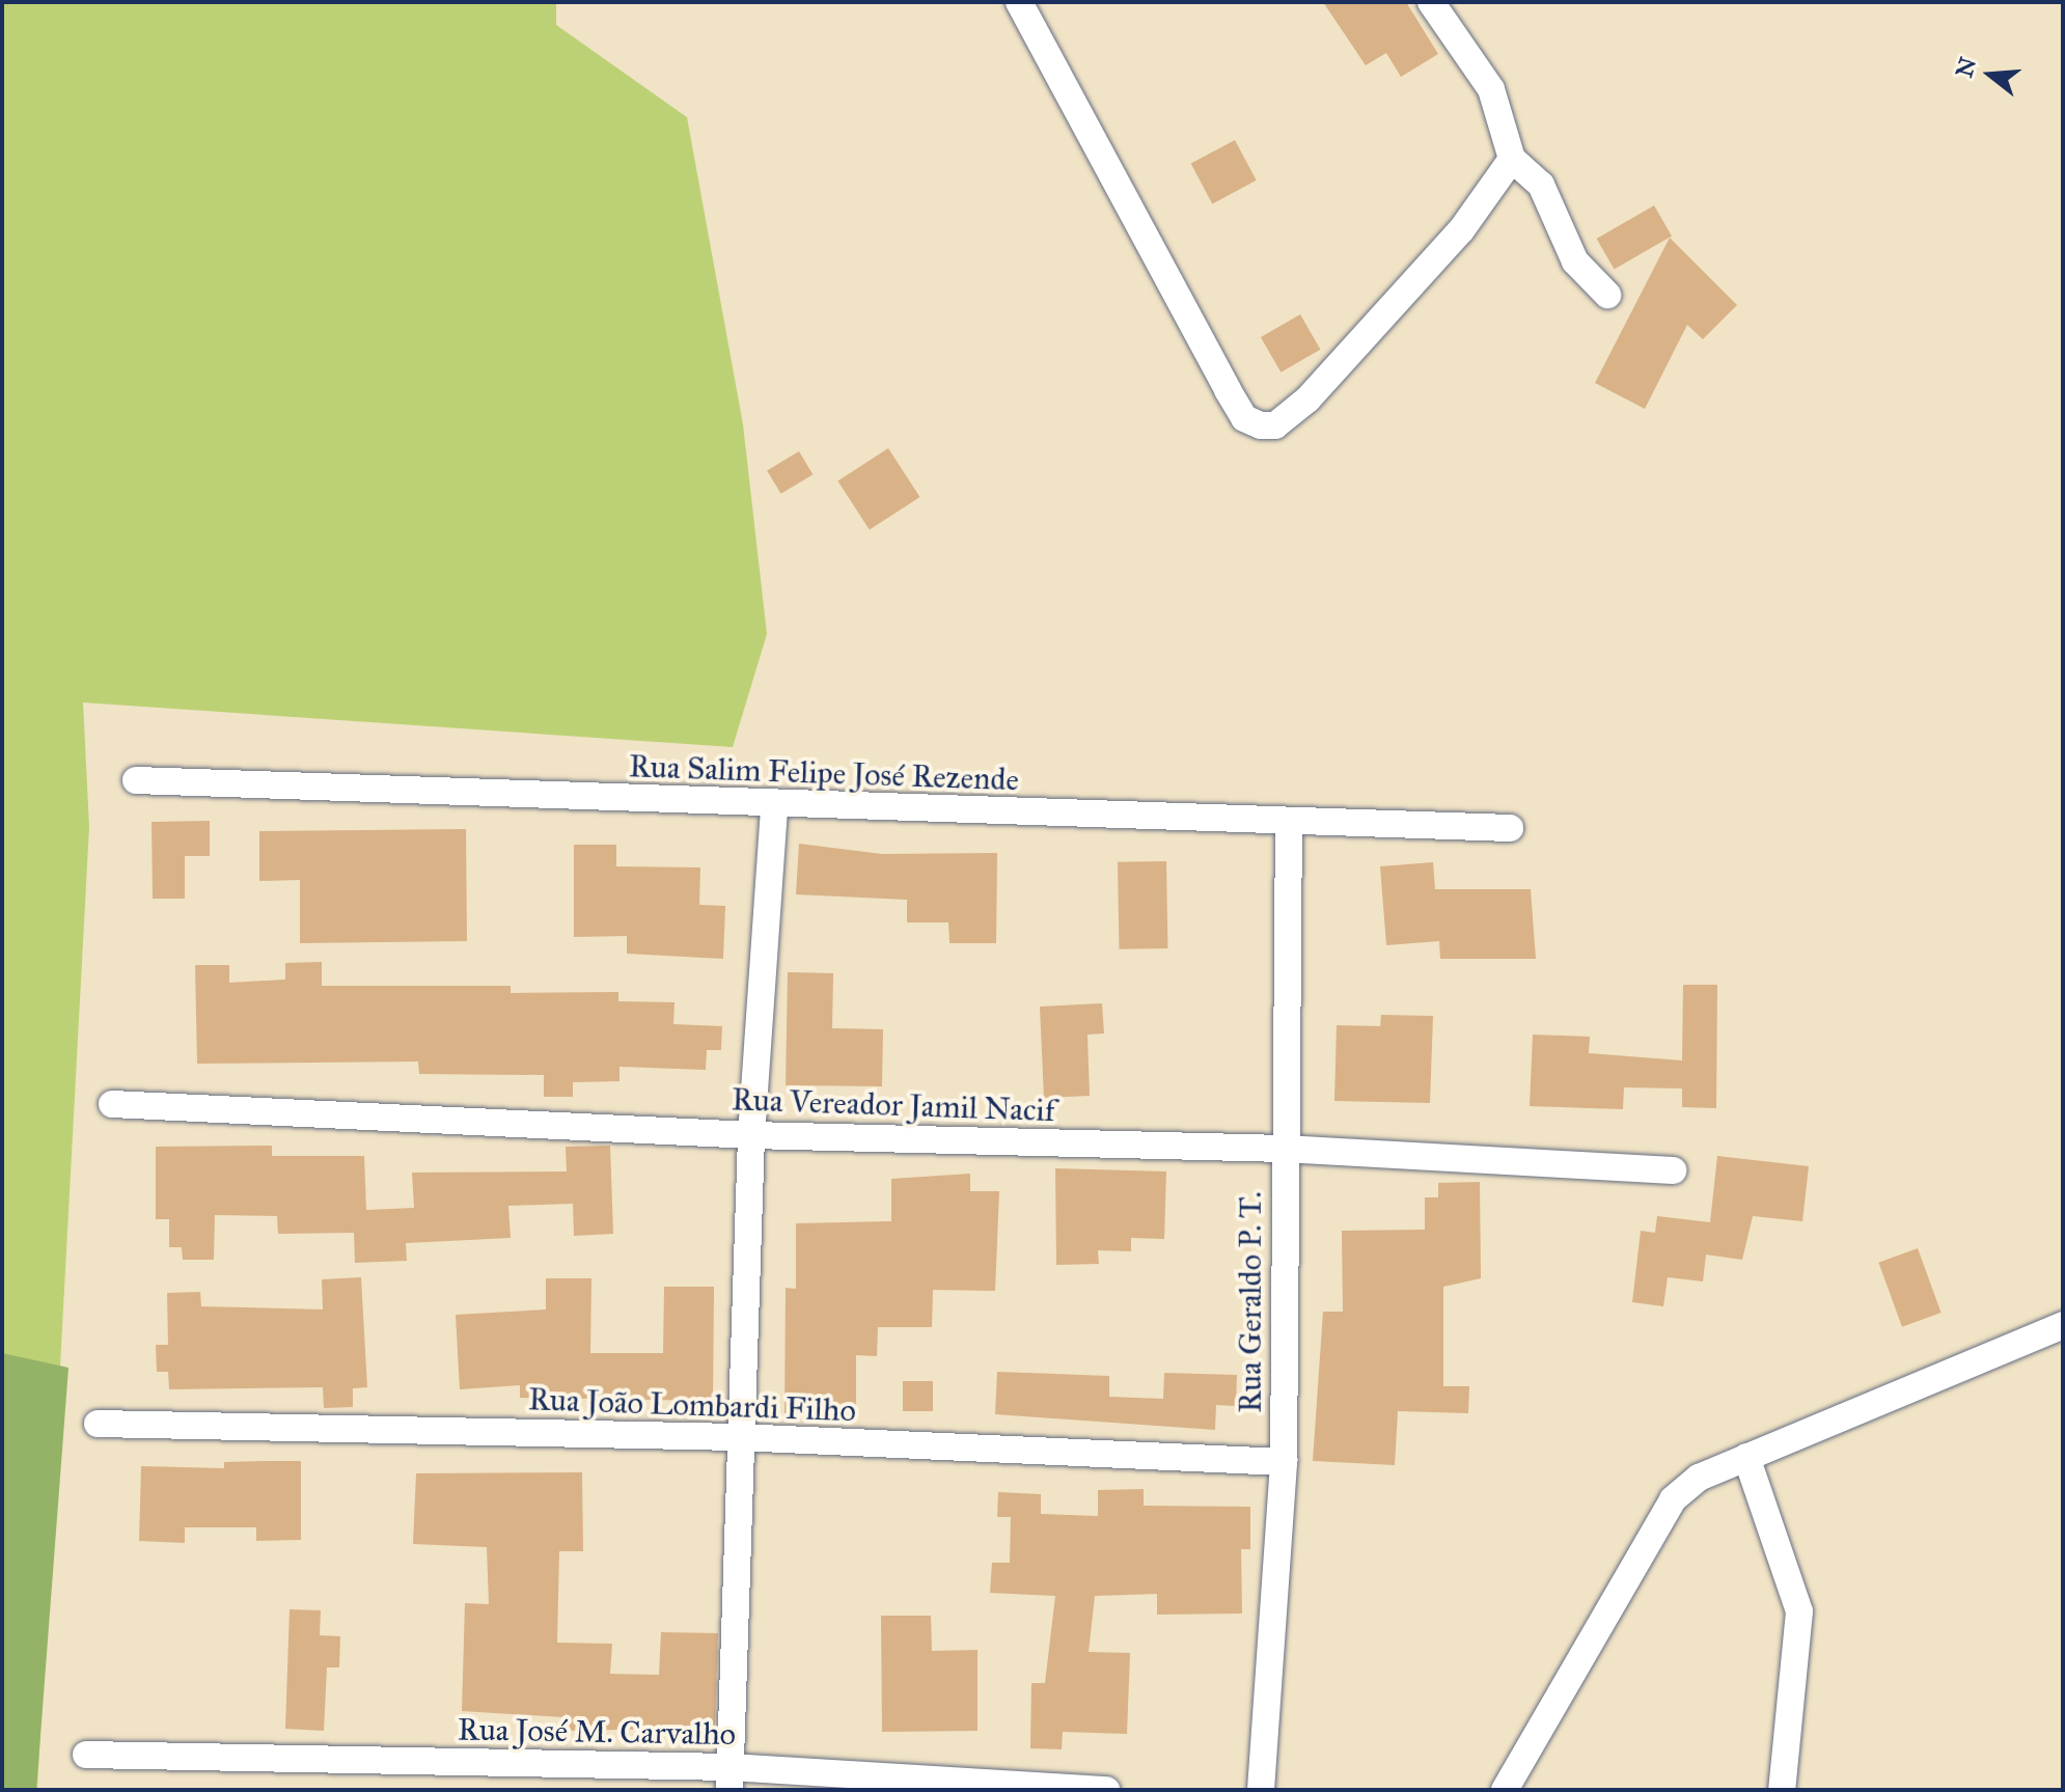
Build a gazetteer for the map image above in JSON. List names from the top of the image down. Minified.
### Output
{"streets":{"street":["Rua Salim Felipe José Rezende","Rua Vereador Jamil Nacif","Rua Geraldo P. T.","Rua João Lombardi Filho","Rua José M. Carvalho"]},"crossings":[["Rua Salim Felipe José Rezende","Rua Geraldo P. T."],["Rua Vereador Jamil Nacif","Rua Geraldo P. T."],["Rua Geraldo P. T.","Rua João Lombardi Filho"]],"north":"left"}
